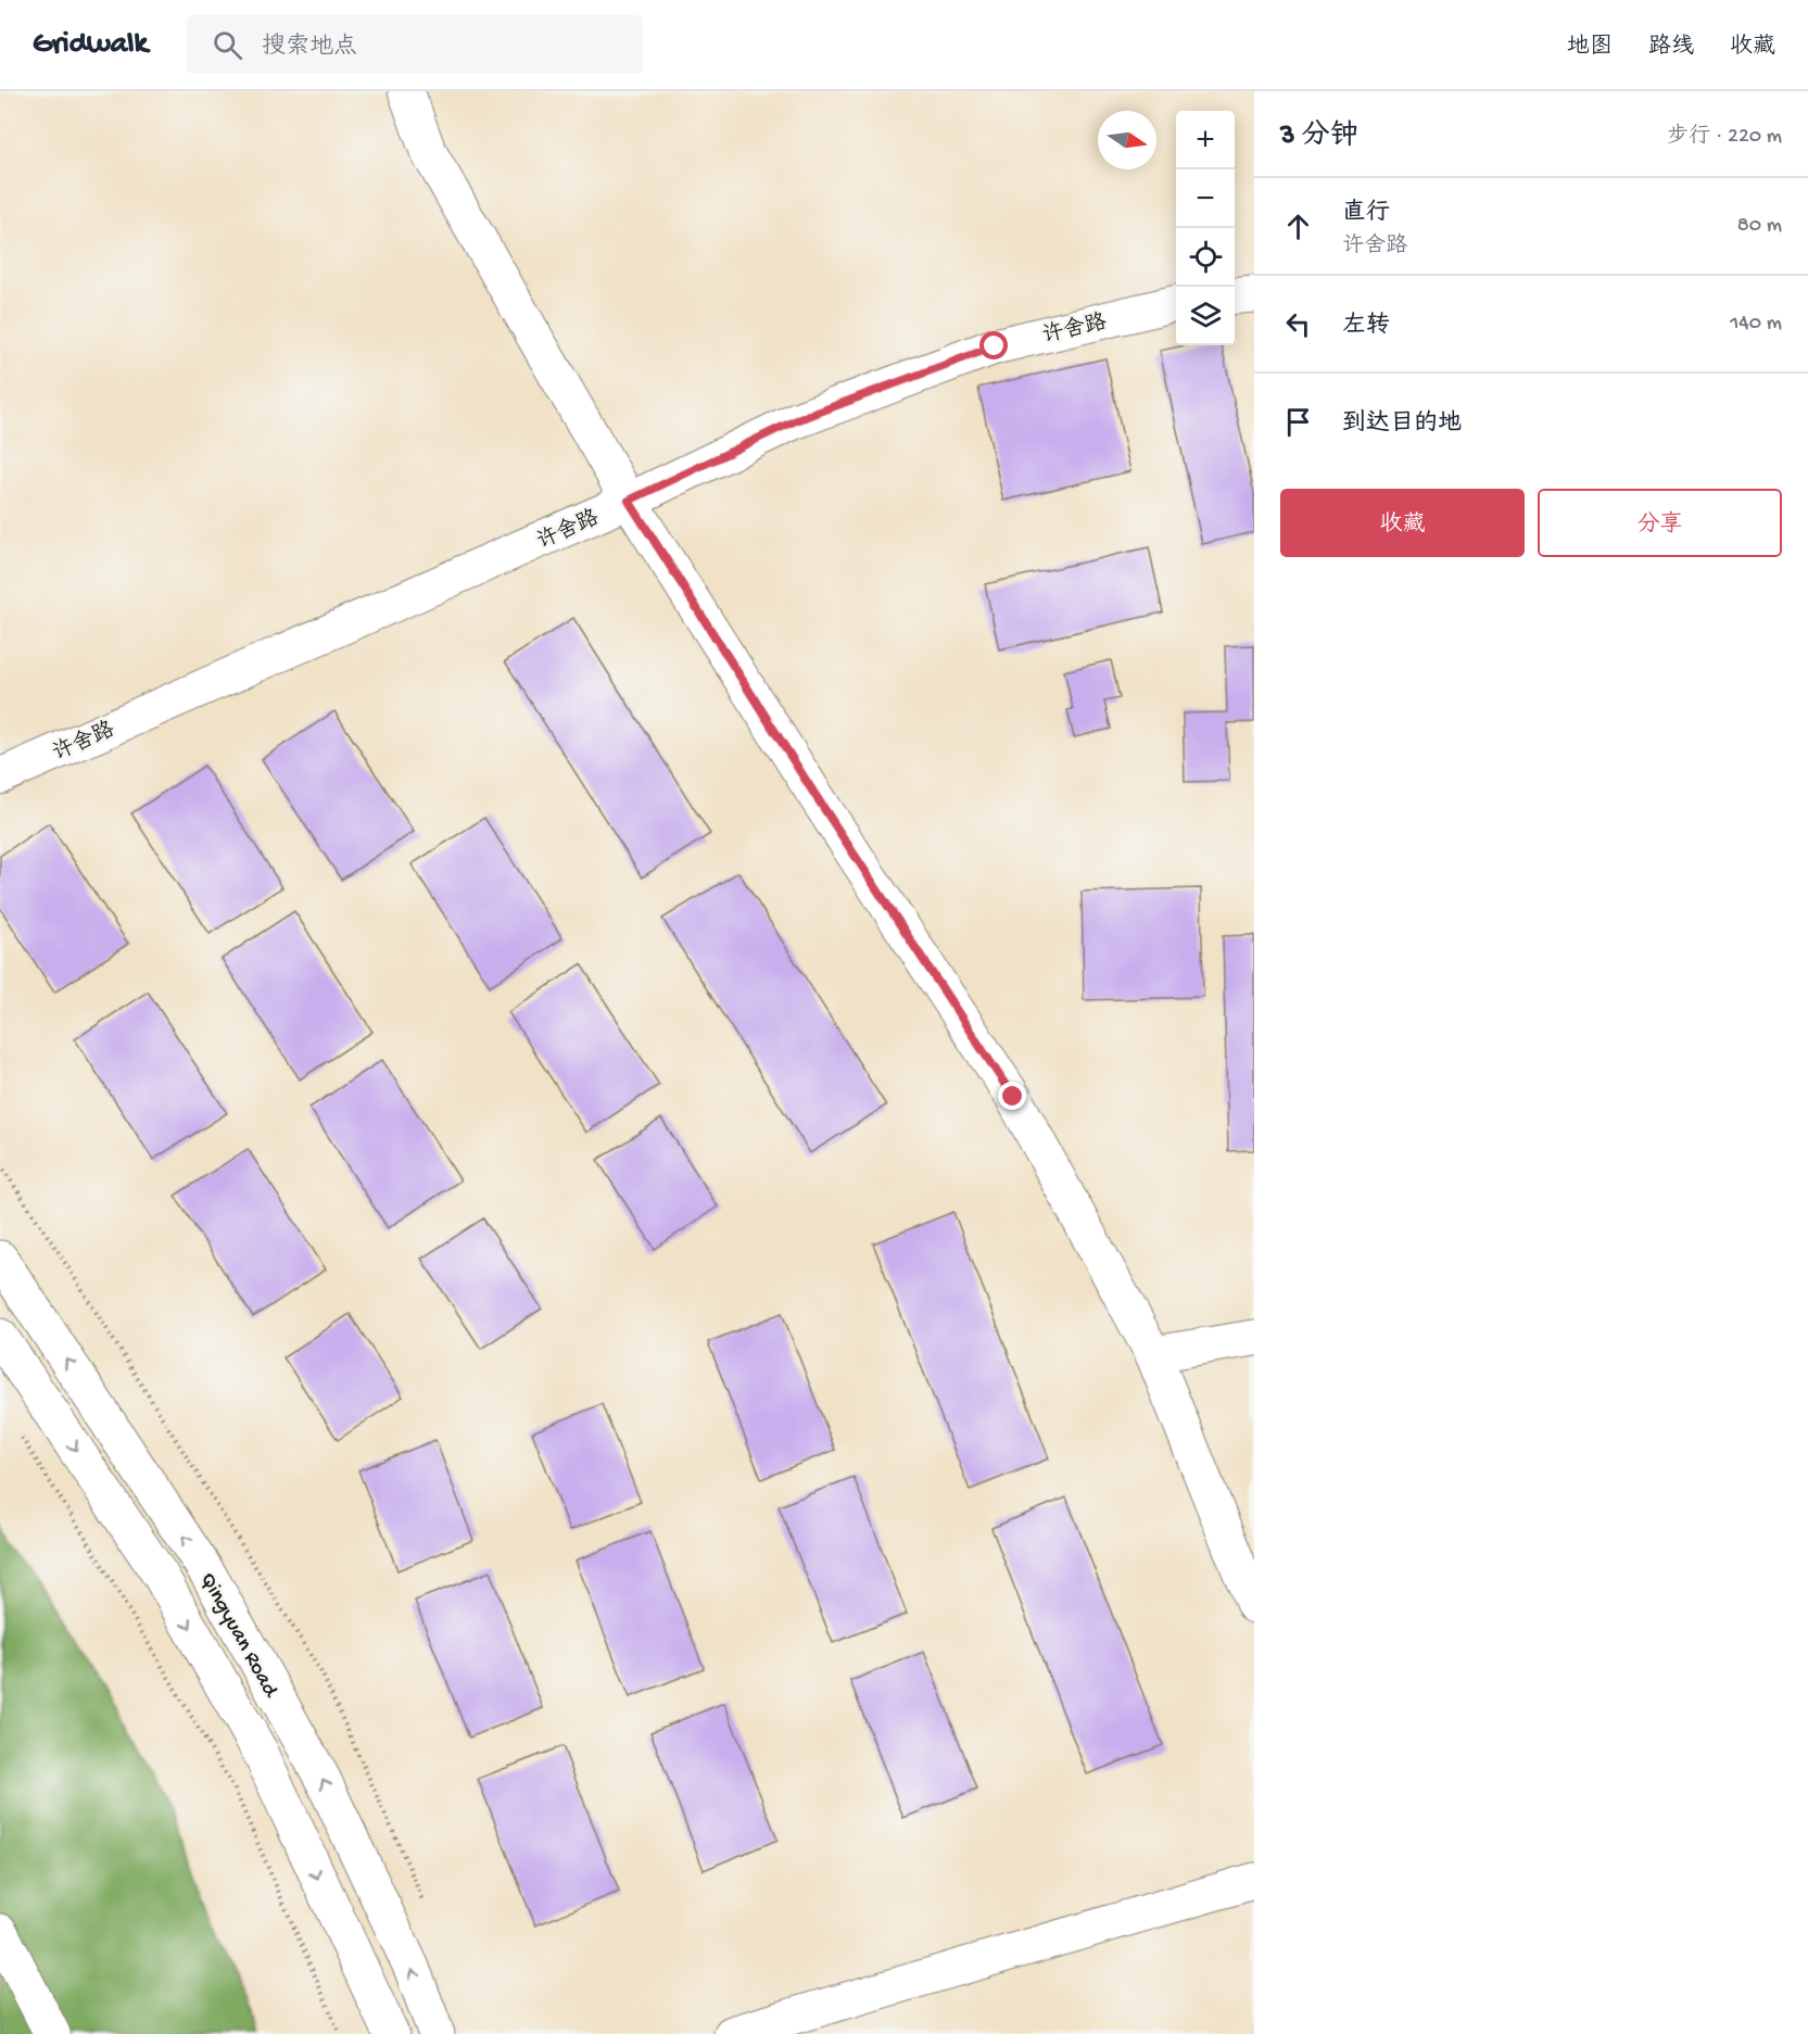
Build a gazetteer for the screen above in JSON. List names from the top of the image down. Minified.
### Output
{"streets":{"street":["许舍路","Qingyuan Road"]},"north":"right","page":{"header":"Gridwalk","search":"搜索地点","nav":["地图","路线","收藏"],"heading":["3 分钟","步行 · 220 m"],"map_buttons":["+","−"],"list":[["直行","许舍路","80 m"],["左转","140 m"],"到达目的地"],"buttons":["收藏","分享"]}}
